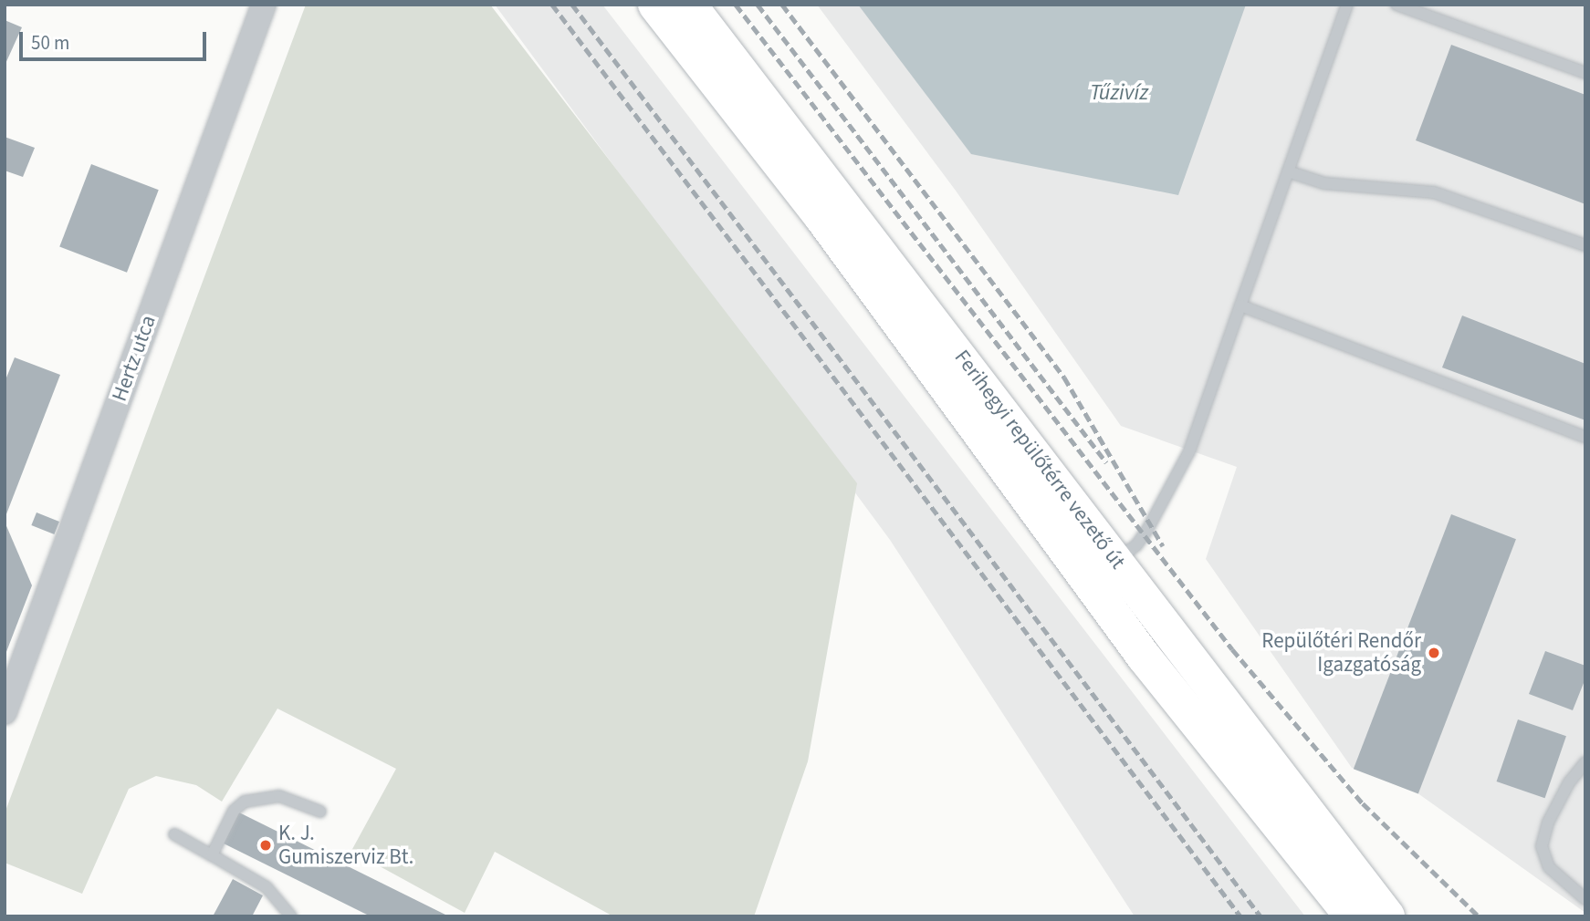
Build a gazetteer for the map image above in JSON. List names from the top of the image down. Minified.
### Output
{"streets":{"main road":["Ferihegyi repülőtérre vezető út"],"street":["Hertz utca"]},"water":["Tűzivíz"],"places":["Repülőtéri Rendőr Igazgatóság","K. J. Gumiszerviz Bt."],"scale_bar":"50 m"}
